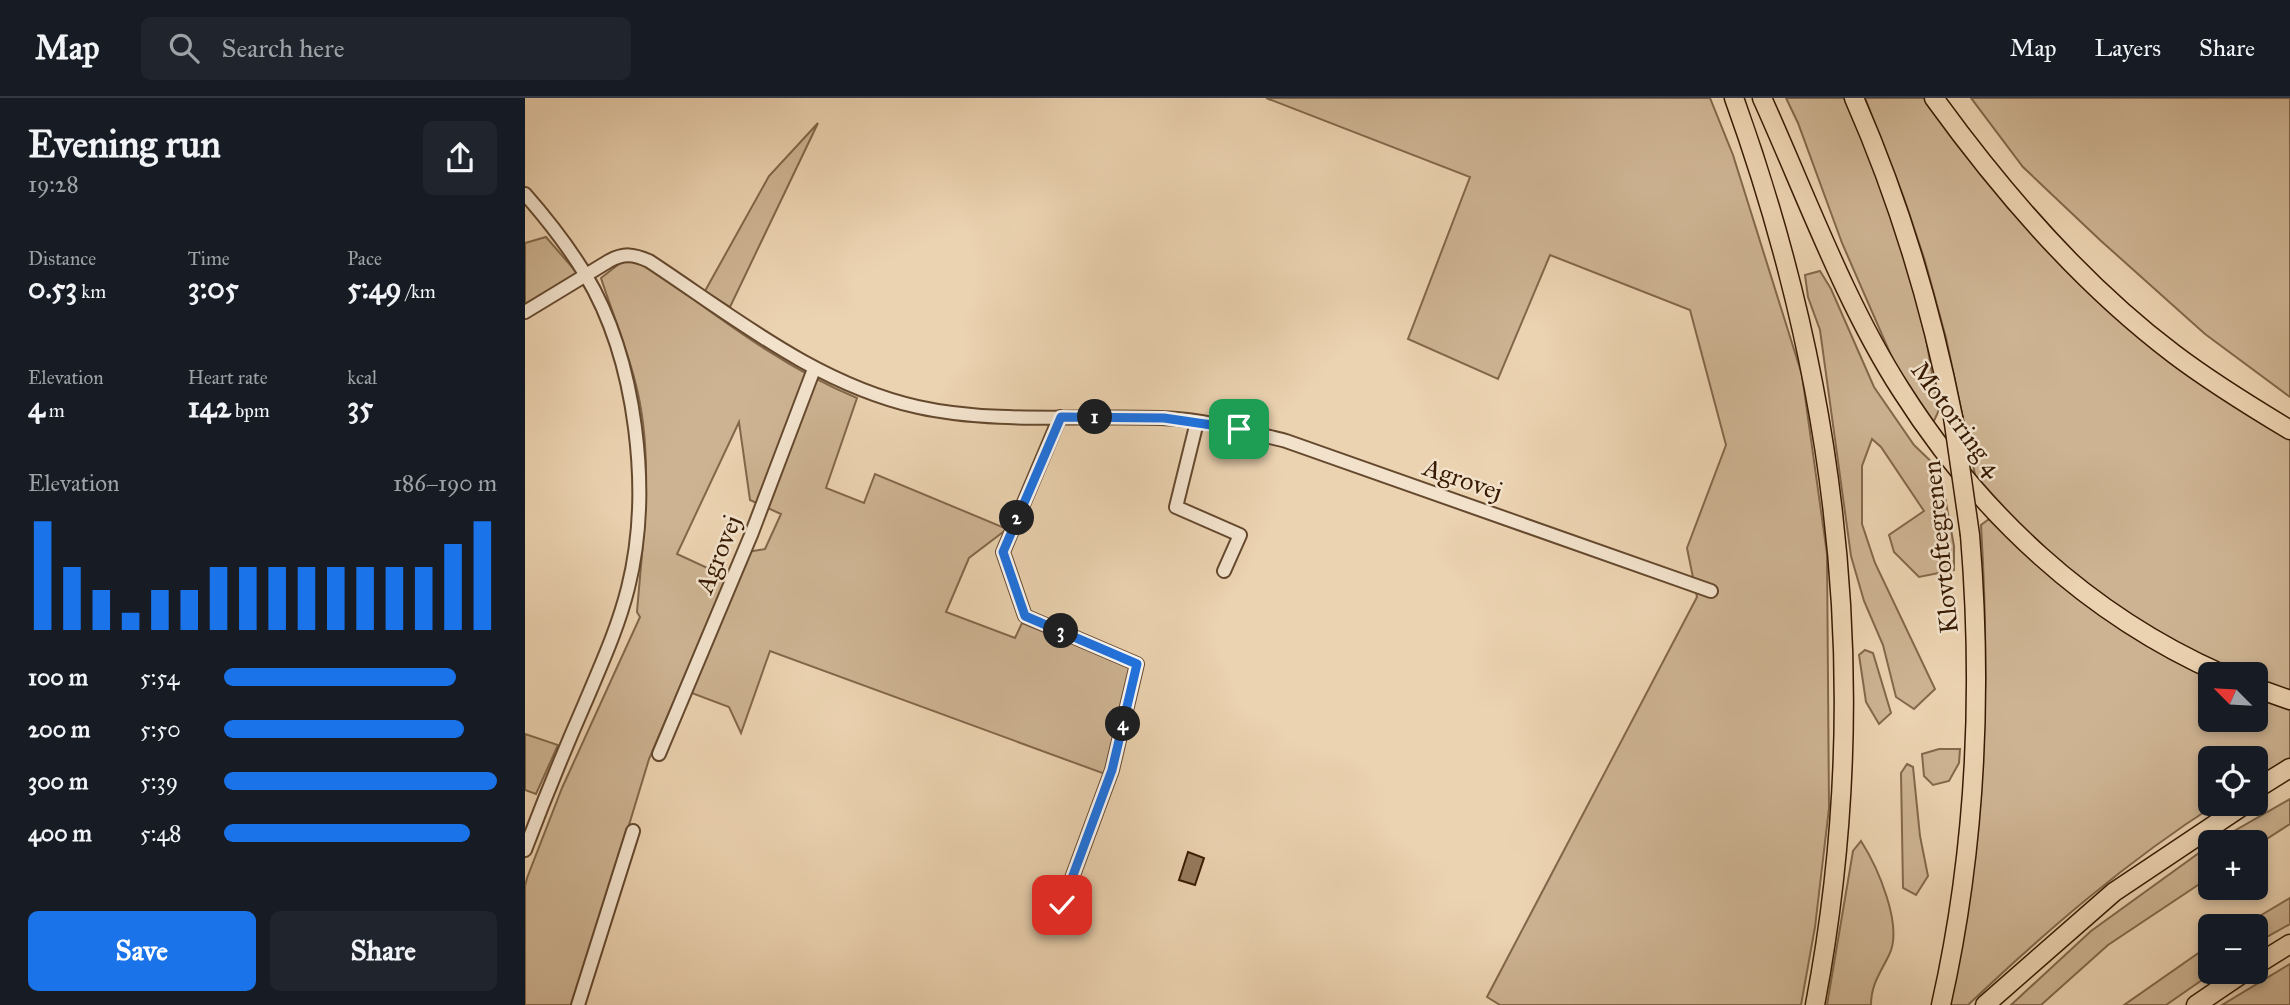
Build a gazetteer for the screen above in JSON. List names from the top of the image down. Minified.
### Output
{"streets":{"highway":["Motorring 4","Klovtoftegrenen"],"street":["Agrovej"]},"north":"top left","page":{"header":"Map","search":"Search here","nav":["Map","Layers","Share"],"heading":["Evening run","19:28"],"stats":[["Distance","0.53 km"],["Time","3:05"],["Pace","5:49 /km"],["Elevation","4 m"],["Heart rate","142 bpm"],["kcal","35"]],"pins":["1","2","3","4"],"chart":["Elevation","186–190 m"],"list":[{"name":"100 m","note":"5:54"},{"name":"200 m","note":"5:50"},{"name":"300 m","note":"5:39"},{"name":"400 m","note":"5:48"}],"map_buttons":["+","−"],"buttons":["Save","Share"]}}
